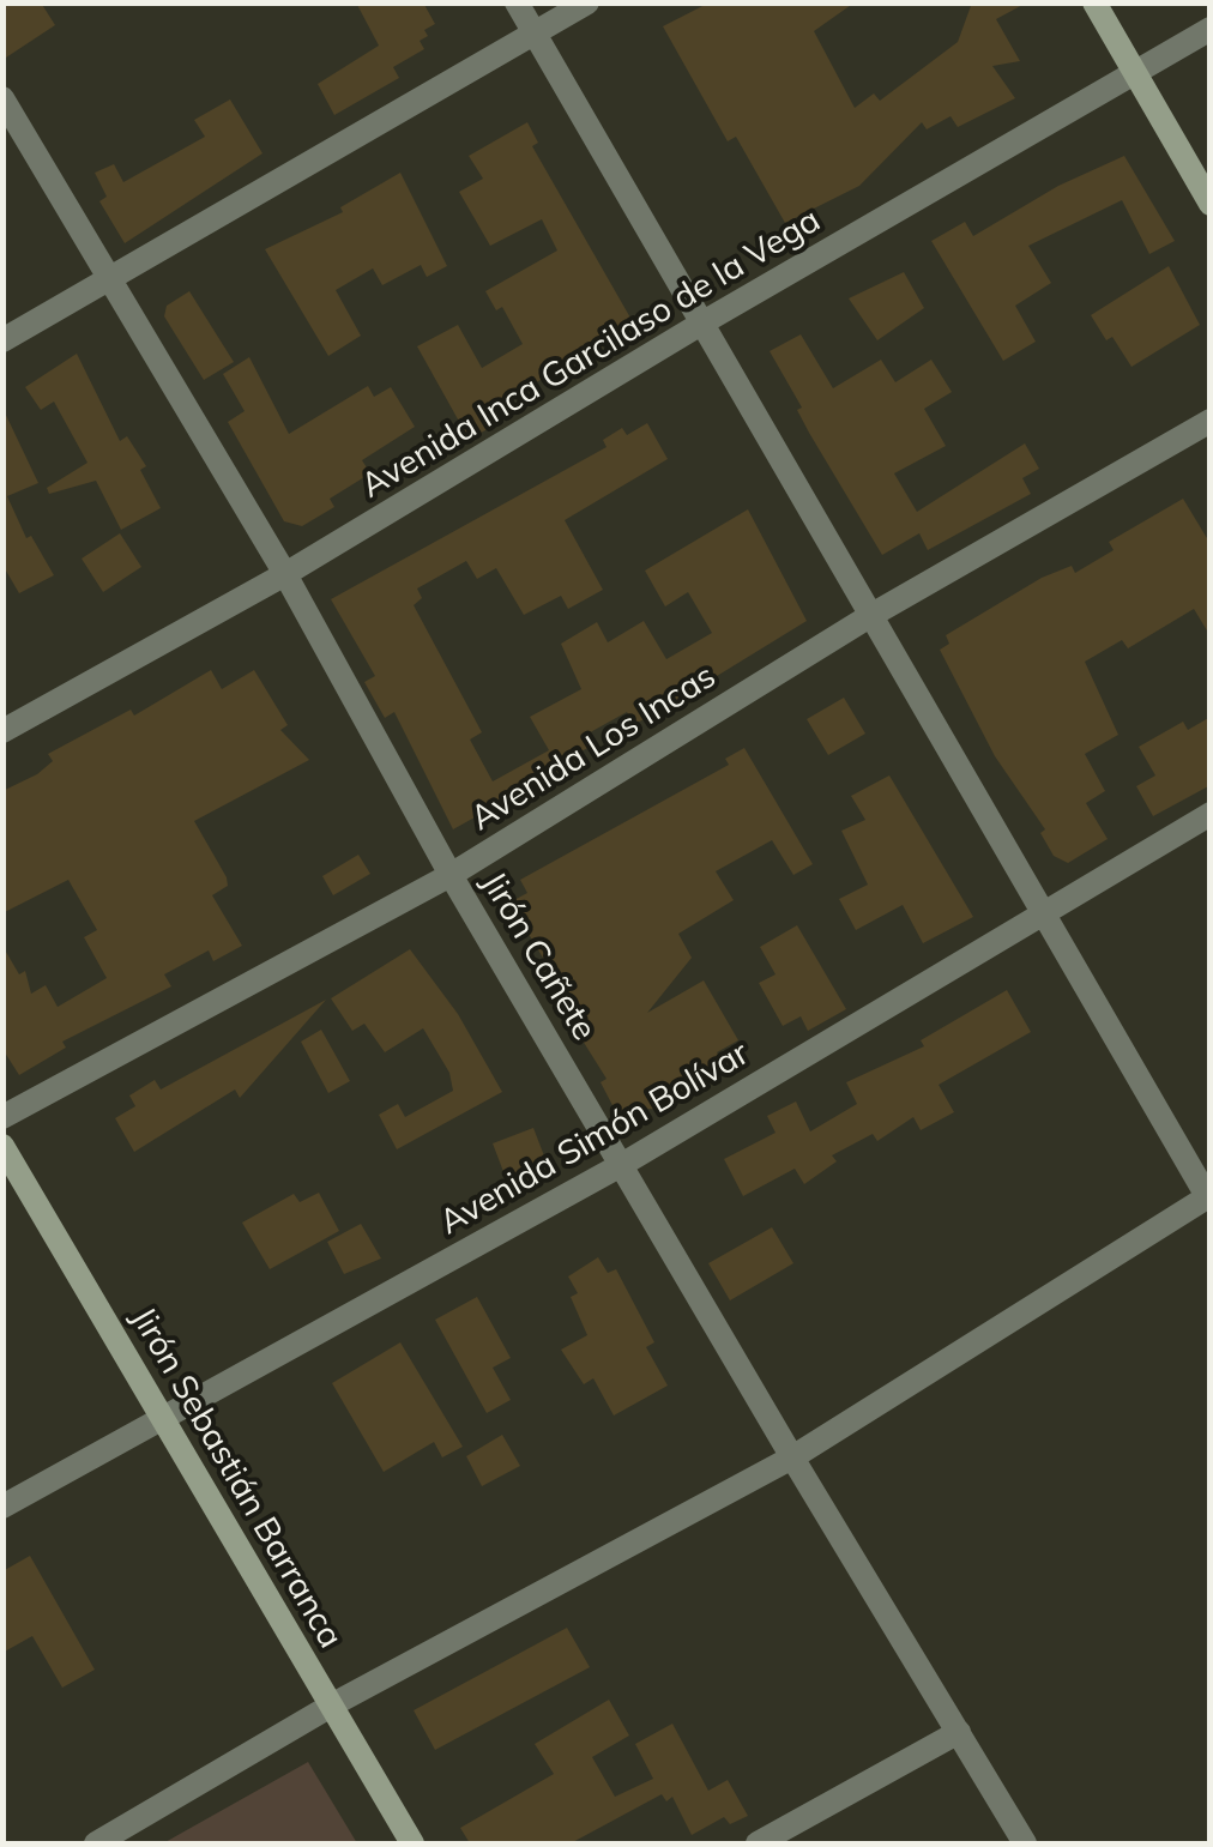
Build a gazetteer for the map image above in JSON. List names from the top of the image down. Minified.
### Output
{"streets":{"street":["Avenida Inca Garcilaso de la Vega","Avenida Los Incas","Jirón Cañete","Avenida Simón Bolívar","Jirón Sebastián Barranca"]},"crossings":[["Avenida Inca Garcilaso de la Vega","Jirón Cañete"],["Avenida Los Incas","Jirón Cañete"],["Jirón Cañete","Avenida Simón Bolívar"],["Avenida Simón Bolívar","Jirón Sebastián Barranca"]]}
